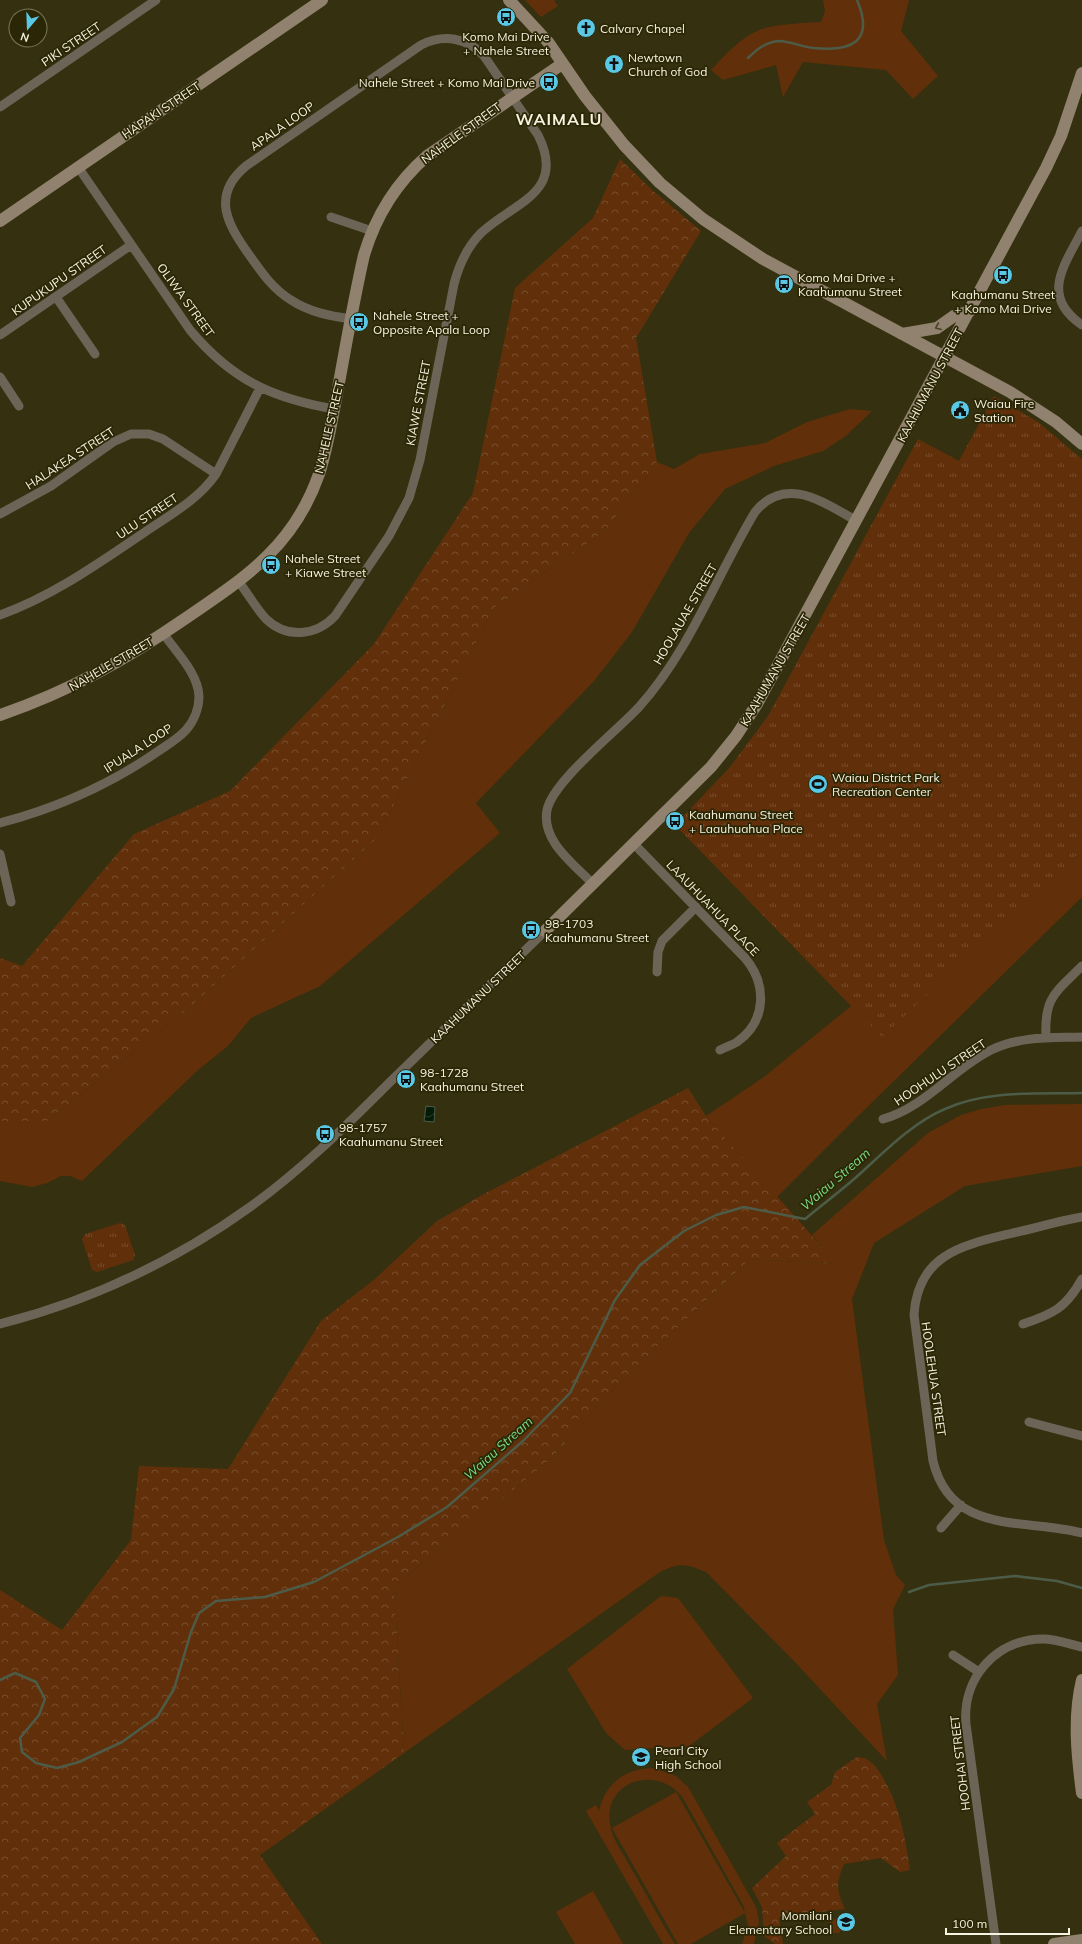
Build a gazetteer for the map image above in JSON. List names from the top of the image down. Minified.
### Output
{"streets":{"street":["PIKI STREET","HAPAKI STREET","APALA LOOP","NAHELE STREET","KUPUKUPU STREET","OLIWA STREET","KAAHUMANU STREET","KIAWE STREET","HALAKEA STREET","ULU STREET","HOOLAUAE STREET","IPUALA LOOP","LAAUHUAHUA PLACE","HOOHULU STREET","HOOLEHUA STREET","HOOHAI STREET"]},"crossings":[["HAPAKI STREET","OLIWA STREET"],["APALA LOOP","NAHELE STREET"],["APALA LOOP","KIAWE STREET"],["NAHELE STREET","OLIWA STREET"],["NAHELE STREET","KIAWE STREET"],["NAHELE STREET","IPUALA LOOP"],["KUPUKUPU STREET","OLIWA STREET"],["OLIWA STREET","ULU STREET"],["KAAHUMANU STREET","HOOLAUAE STREET"],["KAAHUMANU STREET","LAAUHUAHUA PLACE"],["HALAKEA STREET","ULU STREET"]],"districts":["WAIMALU"],"water":["Waiau Stream"],"places":{"bus stop":["Komo Mai Drive + Nahele Street","Nahele Street + Komo Mai Drive","Kaahumanu Street + Komo Mai Drive","Komo Mai Drive + Kaahumanu Street","Nahele Street + Opposite Apala Loop","Nahele Street + Kiawe Street","Kaahumanu Street + Laauhuahua Place","98-1703 Kaahumanu Street","98-1728 Kaahumanu Street","98-1757 Kaahumanu Street"],"church":["Calvary Chapel","Newtown Church of God"],"public building":["Waiau Fire Station"],"sports":["Waiau District Park Recreation Center"],"school or university":["Pearl City High School","Momilani Elementary School"]},"scale_bar":"100 m","north":"bottom"}
